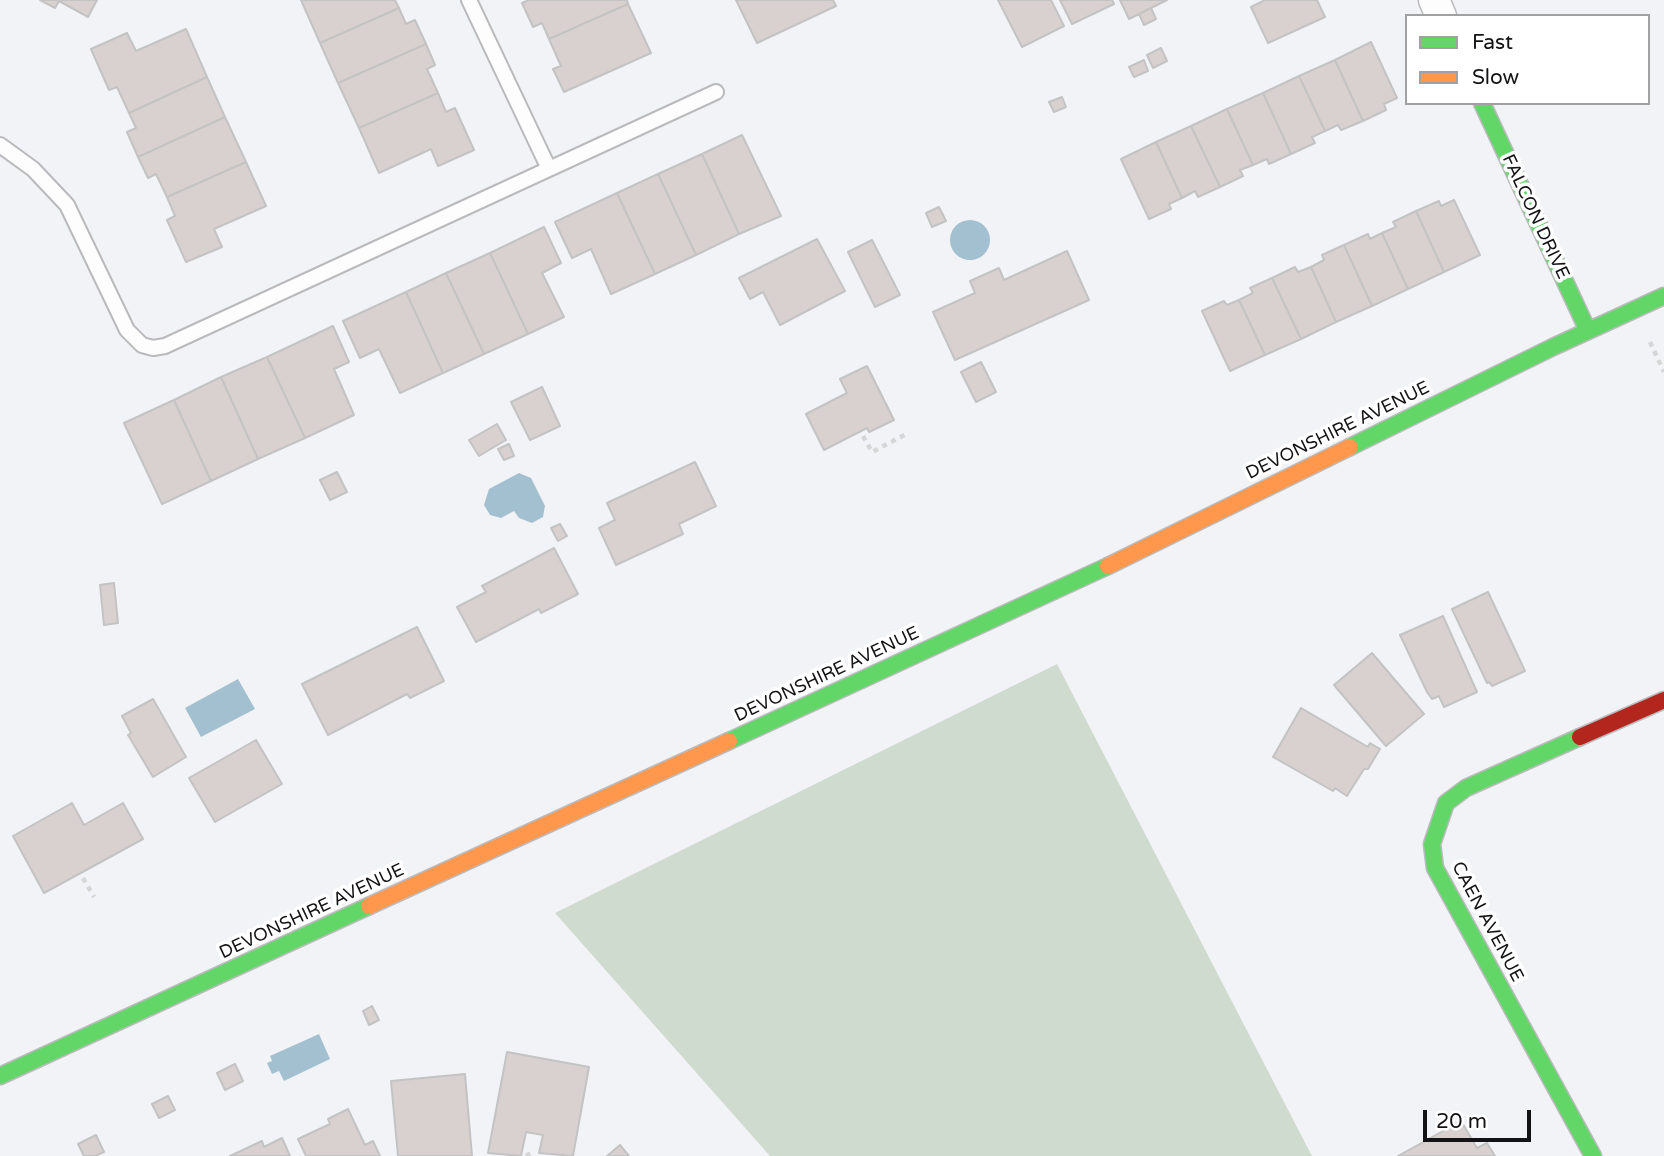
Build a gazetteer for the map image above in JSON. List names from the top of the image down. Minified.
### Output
{"streets":{"main road":["FALCON DRIVE","DEVONSHIRE AVENUE","CAEN AVENUE"]},"crossings":[["FALCON DRIVE","DEVONSHIRE AVENUE"]],"legend":["Fast","Slow"],"scale_bar":"20 m"}
